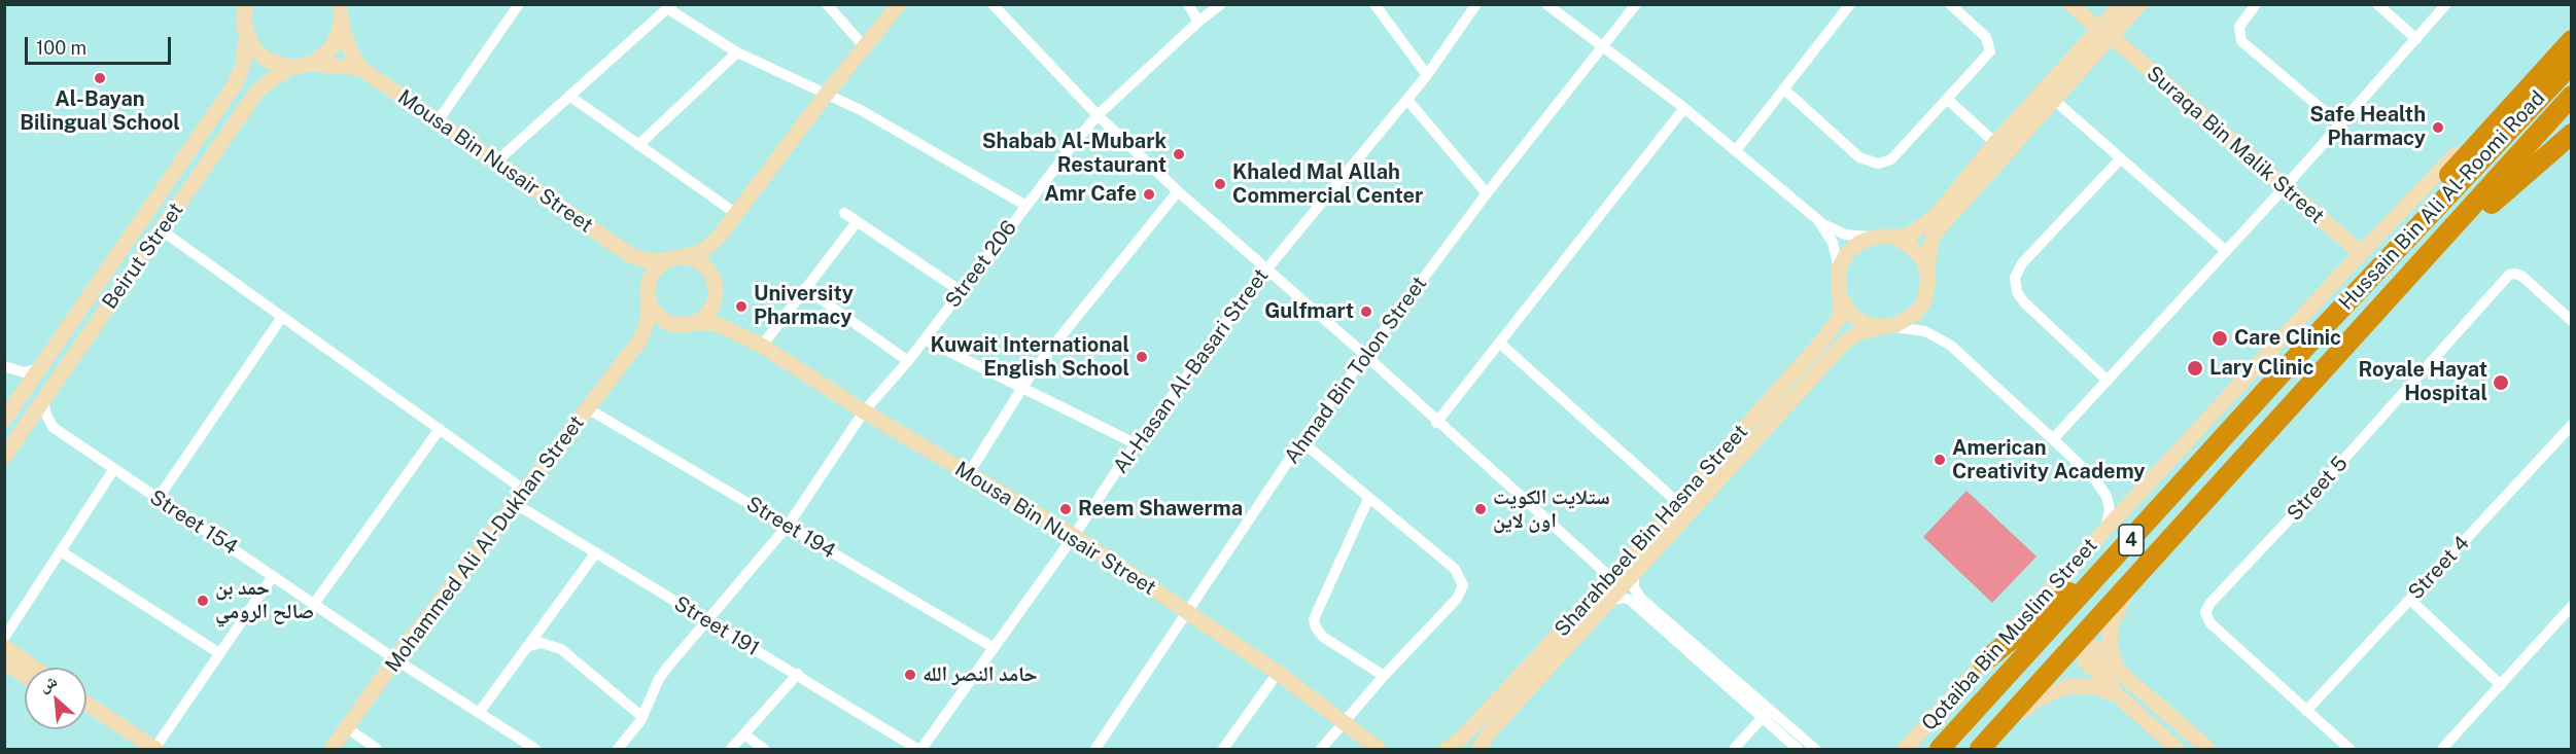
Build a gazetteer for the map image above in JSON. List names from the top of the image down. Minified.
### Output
{"streets":{"highway":["Hussain Bin Ali Al-Roomi Road","4"],"street":["Suraqa Bin Malik Street","Mousa Bin Nusair Street","Beirut Street","Street 206","Ahmad Bin Tolon Street","Al-Hasan Al-Basari Street","Street 5","Street 154","Street 194","Sharahbeel Bin Hasna Street","Mohammed Ali Al-Dukhan Street","Street 4","Street 191","Qotaiba Bin Muslim Street"]},"crossings":[["Suraqa Bin Malik Street","Qotaiba Bin Muslim Street"],["Mousa Bin Nusair Street","Street 206"],["Mousa Bin Nusair Street","Ahmad Bin Tolon Street"],["Mousa Bin Nusair Street","Al-Hasan Al-Basari Street"],["Mousa Bin Nusair Street","Mohammed Ali Al-Dukhan Street"],["Street 206","Street 194"],["Street 206","Street 191"],["Al-Hasan Al-Basari Street","Street 194"],["Al-Hasan Al-Basari Street","Street 191"],["Street 5","Street 4"],["Street 154","Mohammed Ali Al-Dukhan Street"],["Street 194","Mohammed Ali Al-Dukhan Street"],["Mohammed Ali Al-Dukhan Street","Street 191"]],"places":["Al-Bayan Bilingual School","Safe Health Pharmacy","Shabab Al-Mubark Restaurant","Khaled Mal Allah Commercial Center","Amr Cafe","University Pharmacy","Gulfmart","Care Clinic","Kuwait International English School","Lary Clinic","Royale Hayat Hospital","American Creativity Academy","Reem Shawerma","ستلايت الكويت اون لاين","حمد بن صالح الرومي","حامد النصر الله"],"scale_bar":"100 m","north":"top left"}
